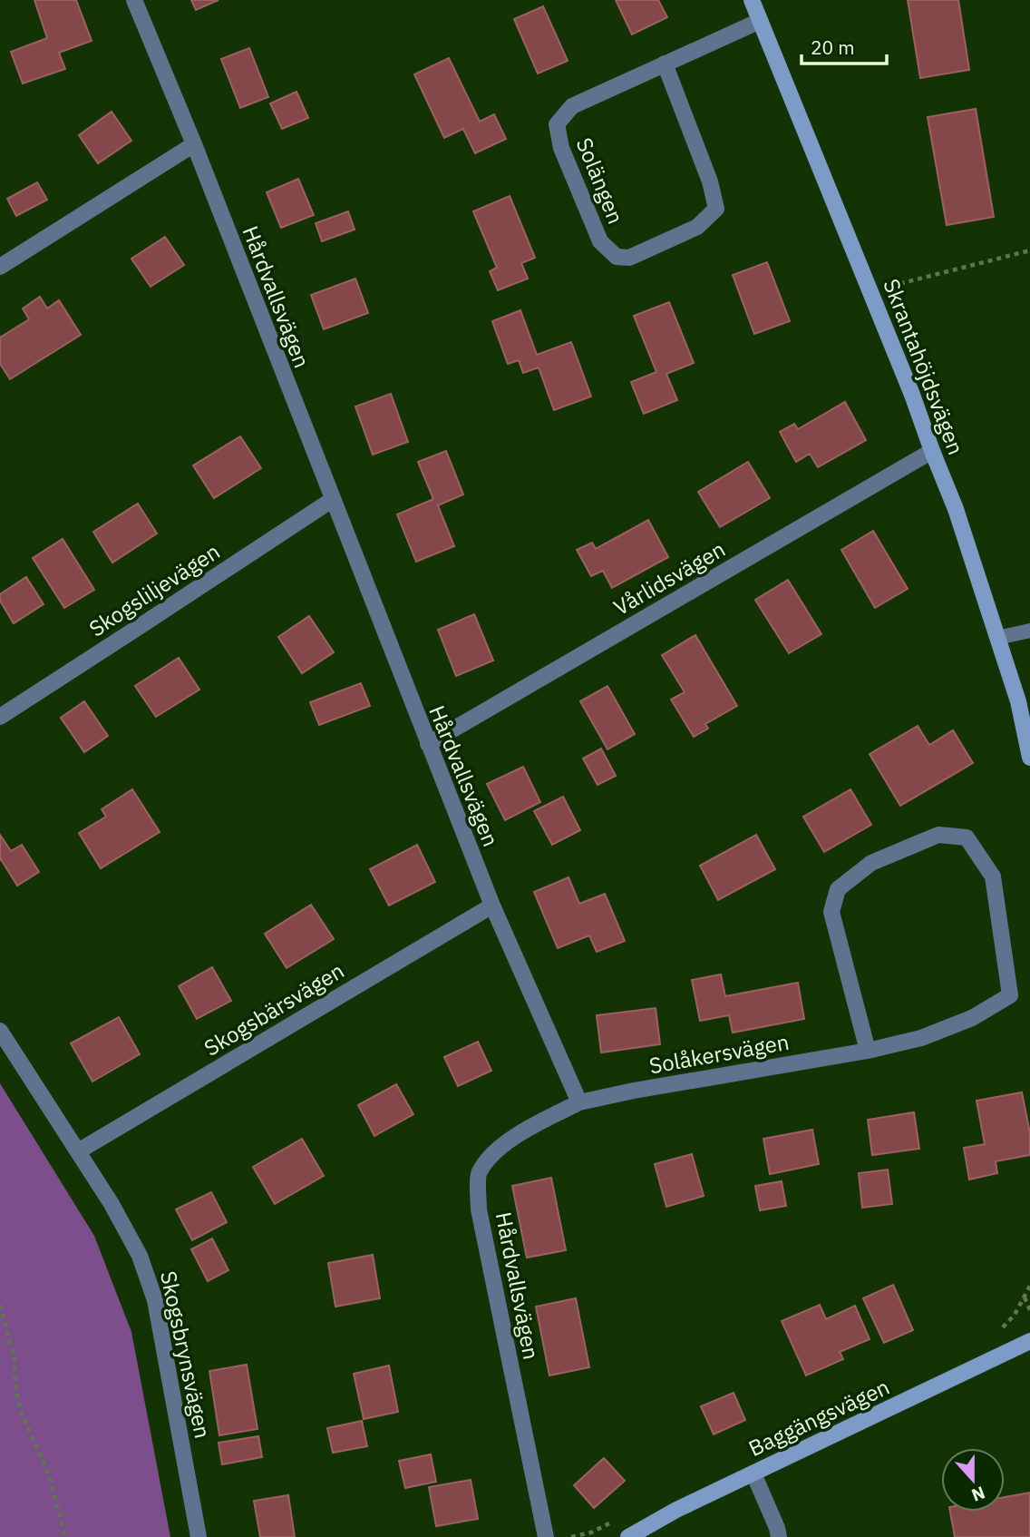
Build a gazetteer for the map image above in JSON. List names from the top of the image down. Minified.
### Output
{"streets":{"street":["Solängen","Hårdvallsvägen","Skrantahöjdsvägen","Vårlidsvägen","Skogsliljevägen","Skogsbärsvägen","Solåkersvägen","Skogsbrynsvägen","Baggängsvägen"]},"crossings":[["Solängen","Skrantahöjdsvägen"],["Hårdvallsvägen","Vårlidsvägen"],["Hårdvallsvägen","Skogsliljevägen"],["Hårdvallsvägen","Skogsbärsvägen"],["Hårdvallsvägen","Solåkersvägen"],["Skrantahöjdsvägen","Vårlidsvägen"],["Skogsbärsvägen","Skogsbrynsvägen"]],"scale_bar":"20 m","north":"bottom"}
